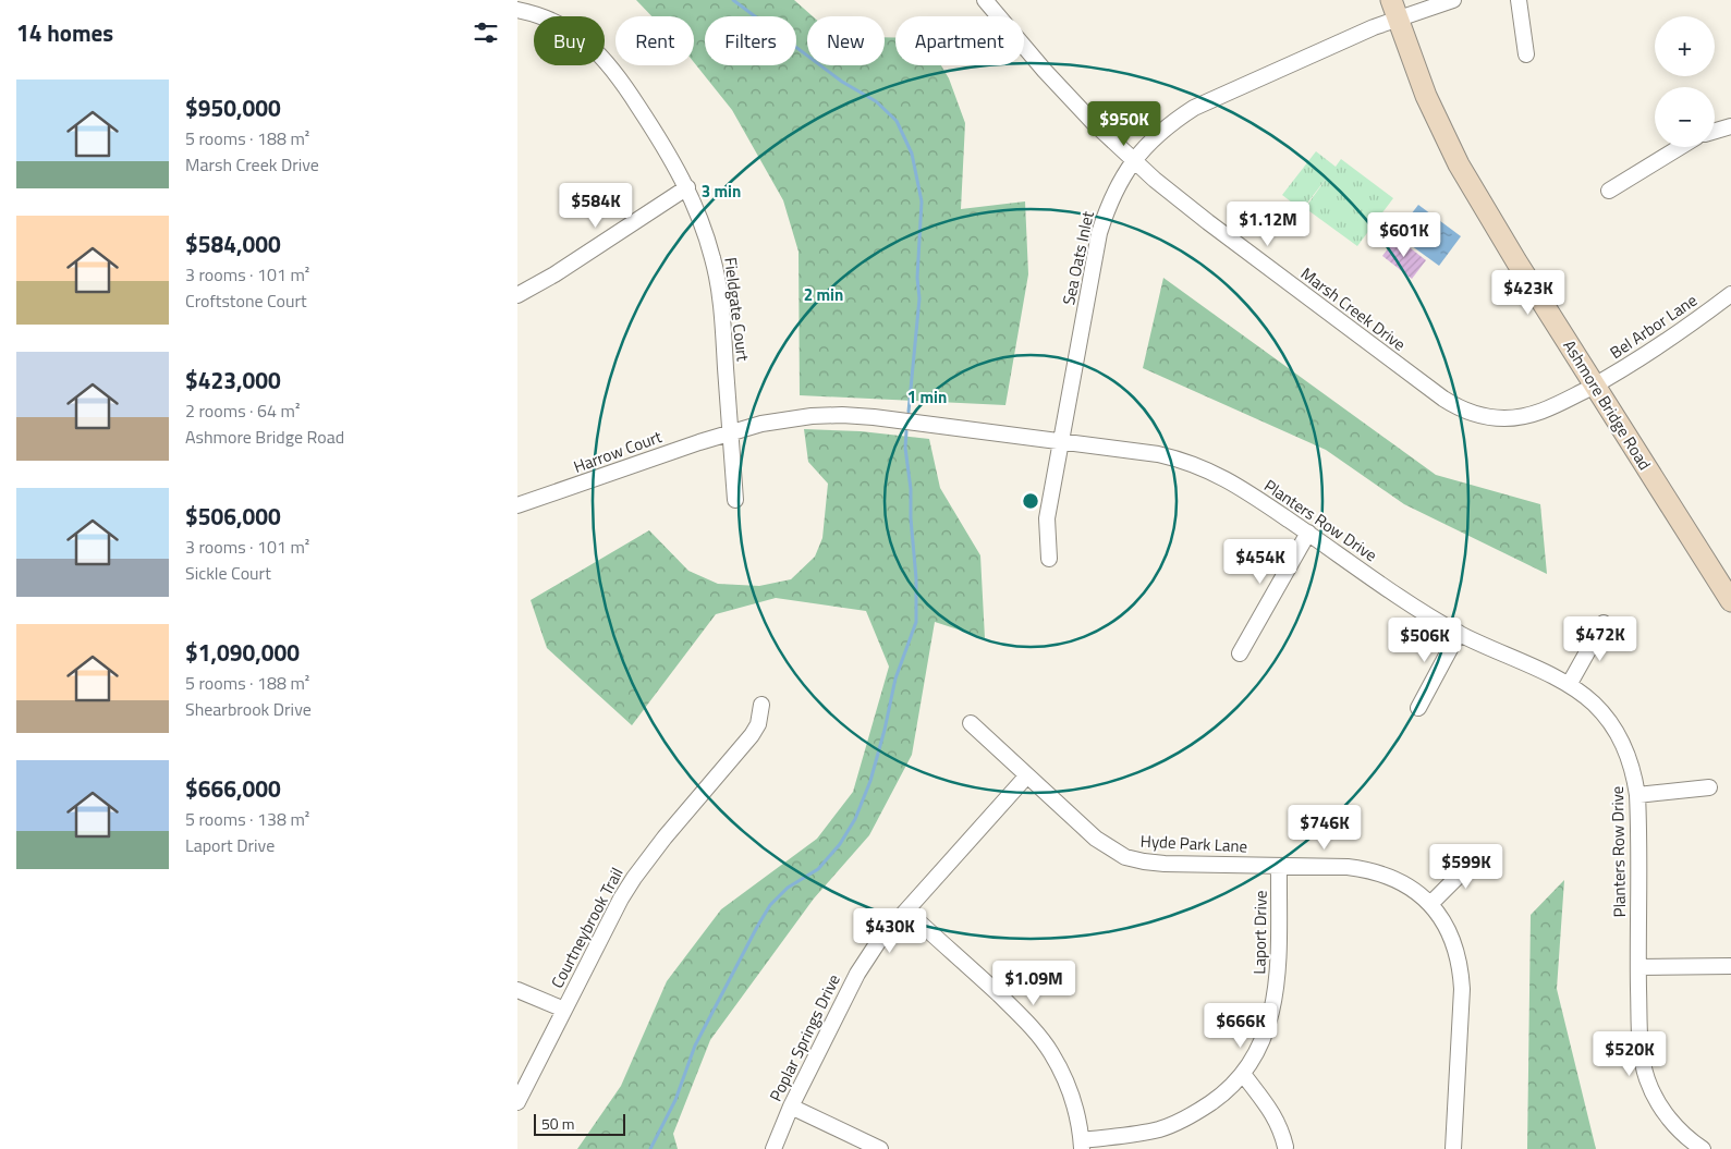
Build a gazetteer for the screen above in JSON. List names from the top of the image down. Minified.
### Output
{"streets":{"main road":["Ashmore Bridge Road"],"street":["Sea Oats Inlet","Fieldgate Court","Marsh Creek Drive","Bel Arbor Lane","Harrow Court","Planters Row Drive","Hyde Park Lane","Courtneybrook Trail","Laport Drive","Poplar Springs Drive"]},"crossings":[["Sea Oats Inlet","Marsh Creek Drive"],["Sea Oats Inlet","Ashmore Bridge Road"],["Sea Oats Inlet","Planters Row Drive"],["Fieldgate Court","Harrow Court"],["Fieldgate Court","Planters Row Drive"],["Marsh Creek Drive","Bel Arbor Lane"],["Marsh Creek Drive","Ashmore Bridge Road"],["Bel Arbor Lane","Ashmore Bridge Road"],["Harrow Court","Planters Row Drive"],["Hyde Park Lane","Laport Drive"],["Hyde Park Lane","Poplar Springs Drive"]],"scale_bar":"50 m","page":{"heading":"14 homes","map_buttons":["+","−"],"chip":["Buy","Rent","Filters","New","Apartment"],"list":[{"name":"$950,000","note":"5 rooms · 188 m² · Marsh Creek Drive"},{"name":"$584,000","note":"3 rooms · 101 m² · Croftstone Court"},{"name":"$423,000","note":"2 rooms · 64 m² · Ashmore Bridge Road"},{"name":"$506,000","note":"3 rooms · 101 m² · Sickle Court"},{"name":"$1,090,000","note":"5 rooms · 188 m² · Shearbrook Drive"},{"name":"$666,000","note":"5 rooms · 138 m² · Laport Drive"}],"price":["$950K","$584K","$1.12M","$601K","$423K","$454K","$472K","$506K","$746K","$599K","$430K","$1.09M","$666K","$520K"],"scale":"50 m"},"rings":["3 min","2 min","1 min"]}
